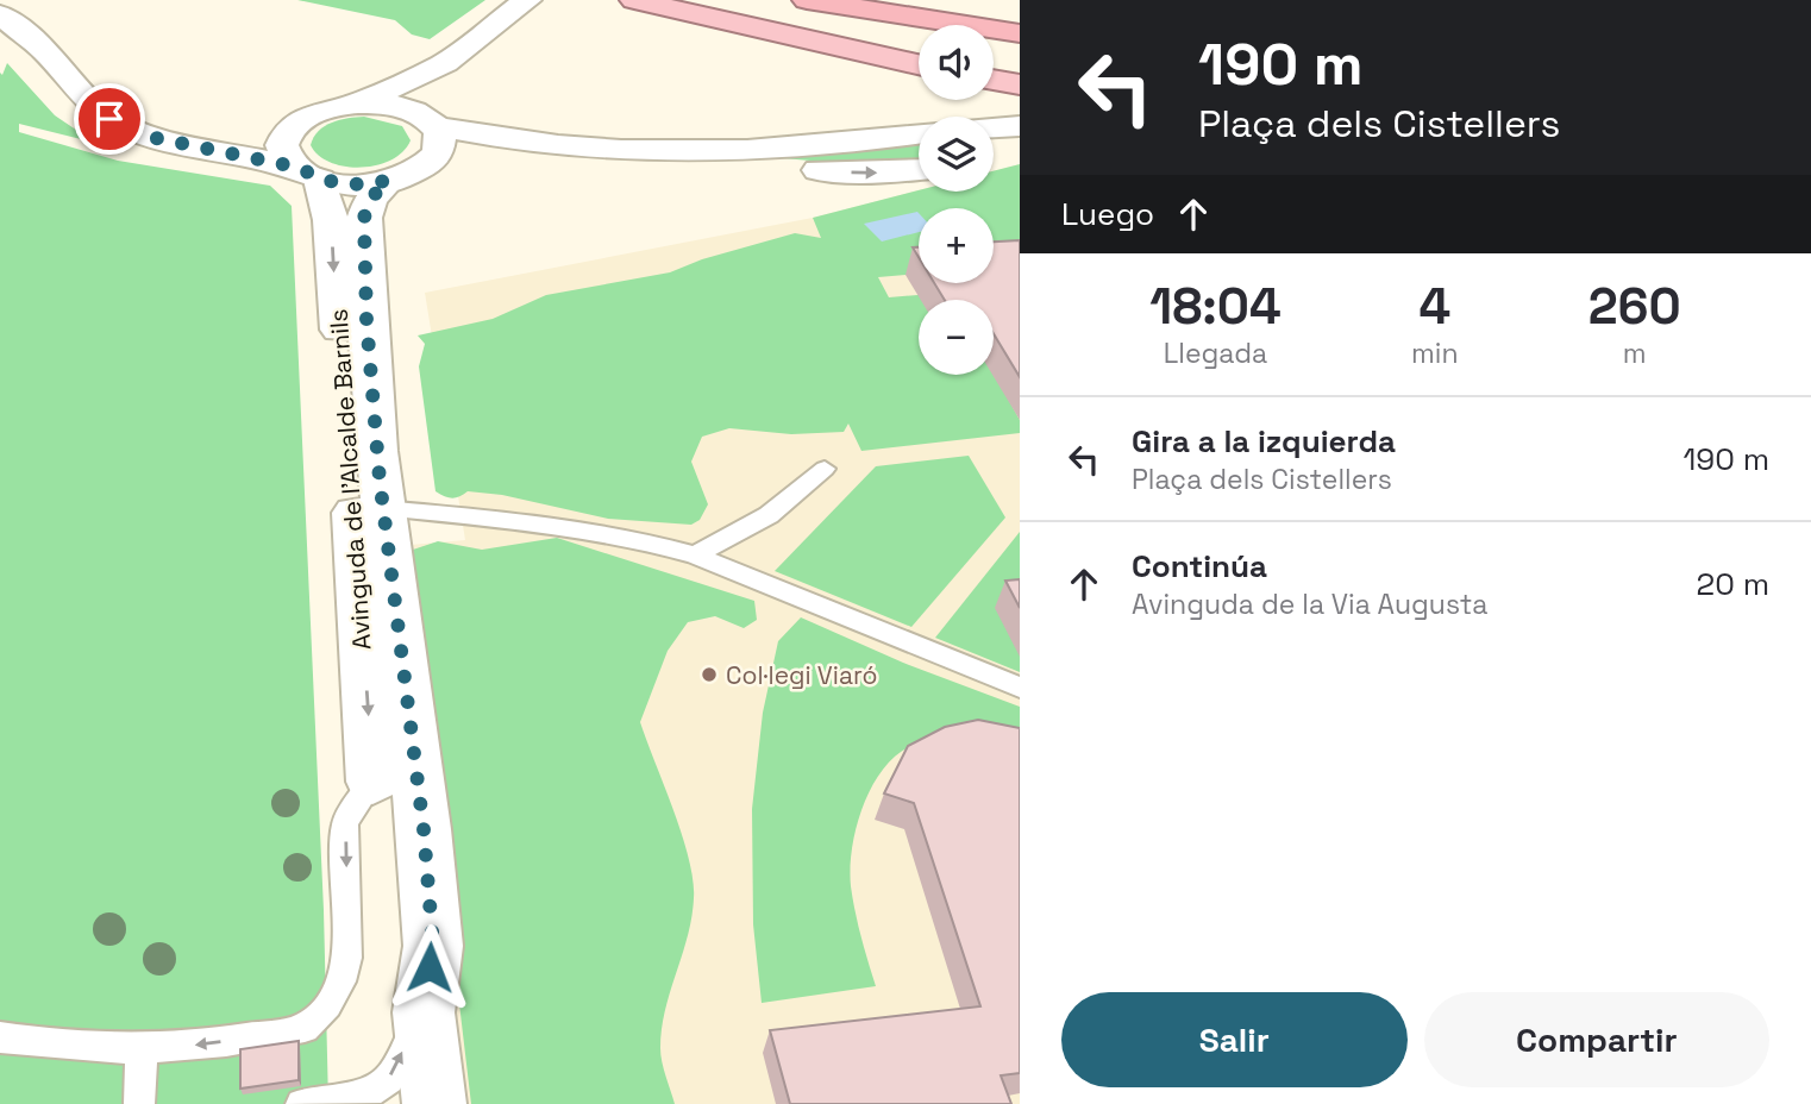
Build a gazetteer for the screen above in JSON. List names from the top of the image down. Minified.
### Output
{"streets":{"street":["Avinguda de l'Alcalde Barnils"]},"places":["Col·legi Viaró"],"page":{"turn":["190 m","Plaça dels Cistellers"],"map_buttons":["+","−"],"then":"Luego","eta":["18:04","Llegada","4","min","260","m"],"list":[{"name":"Gira a la izquierda","note":"Plaça dels Cistellers","value":"190 m"},{"name":"Continúa","note":"Avinguda de la Via Augusta","value":"20 m"}],"buttons":["Salir","Compartir"]}}
